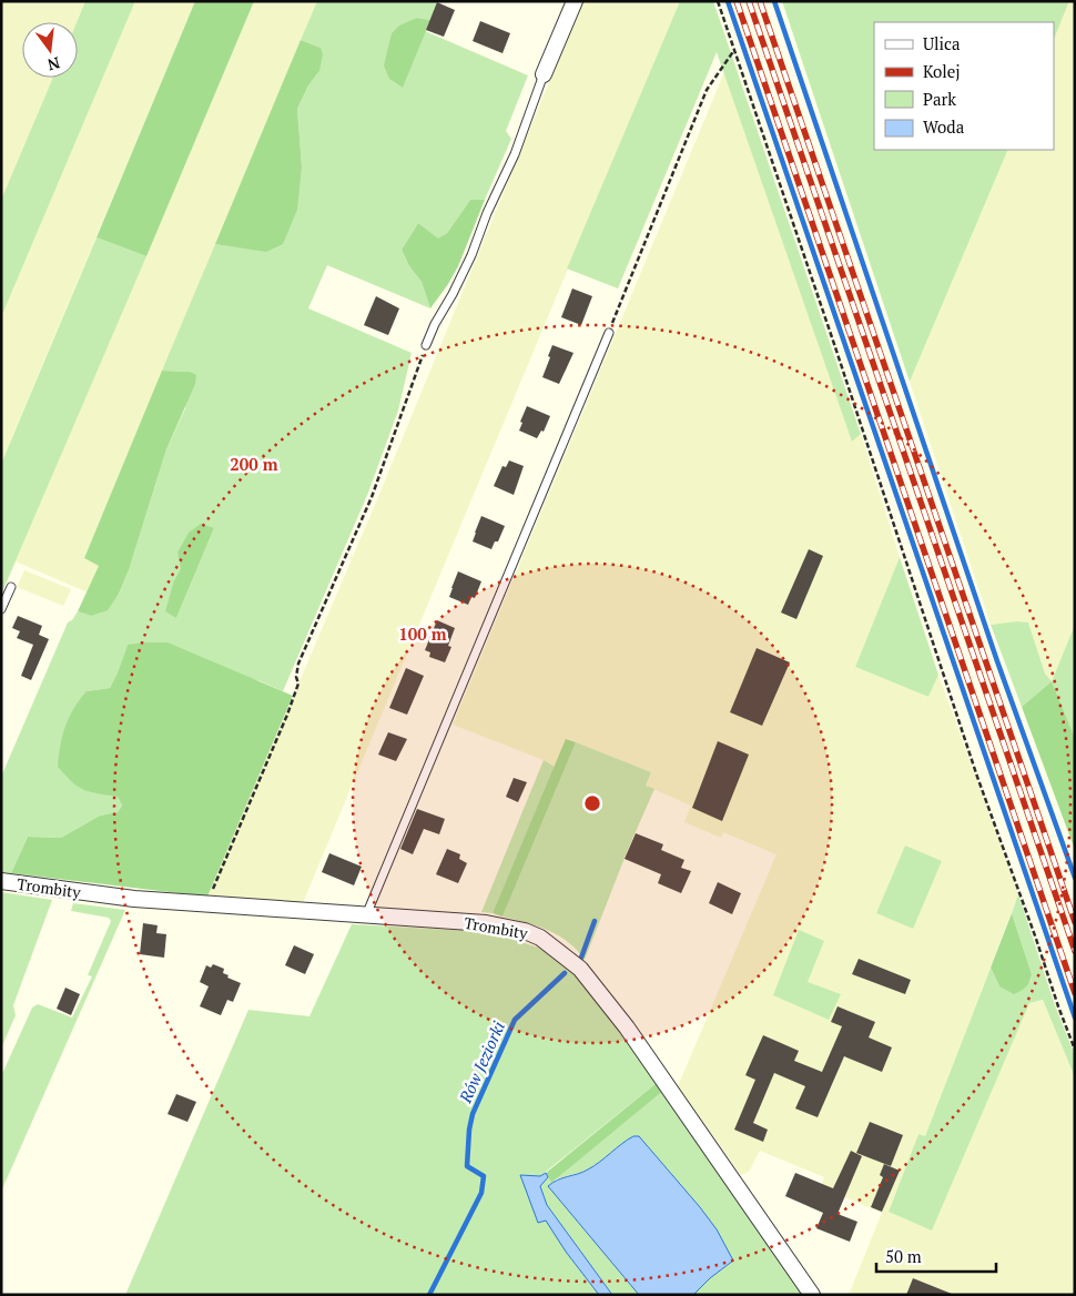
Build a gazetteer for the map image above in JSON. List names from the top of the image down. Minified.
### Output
{"streets":{"street":["Trombity"]},"water":["Rów Jeziorki"],"legend":["Ulica","Kolej","Park","Woda"],"scale_bar":"50 m","north":"bottom","rings":["200 m","100 m"]}
